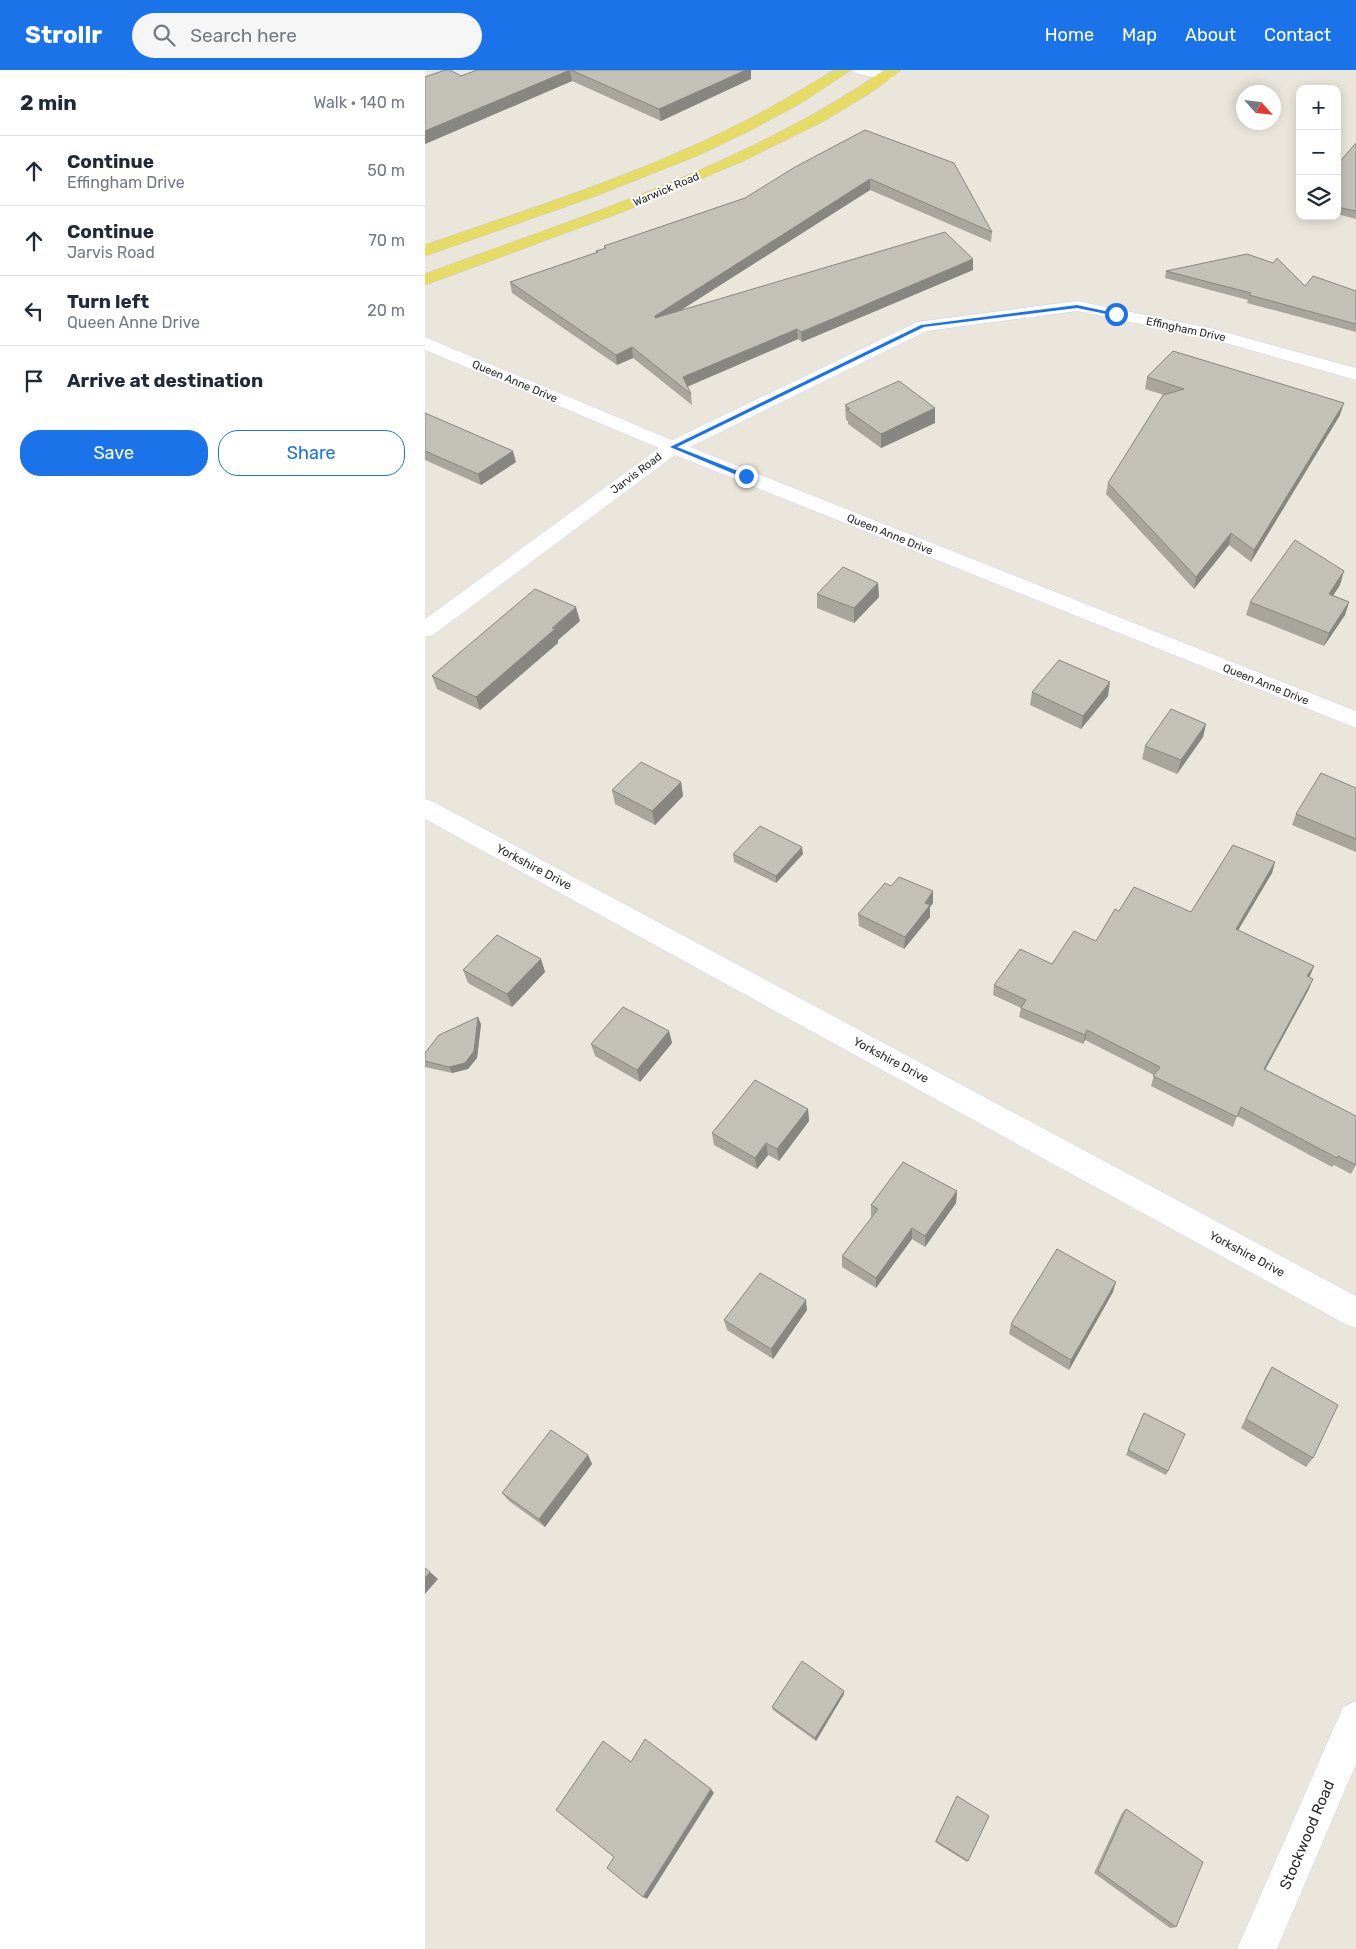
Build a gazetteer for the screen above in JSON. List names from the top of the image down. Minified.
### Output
{"streets":{"main road":["Warwick Road"],"street":["Effingham Drive","Queen Anne Drive","Jarvis Road","Yorkshire Drive","Stockwood Road"]},"crossings":[["Effingham Drive","Jarvis Road"],["Queen Anne Drive","Jarvis Road"]],"north":"bottom right","page":{"header":"Strollr","search":"Search here","nav":["Home","Map","About","Contact"],"heading":["2 min","Walk · 140 m"],"map_buttons":["+","−"],"list":[["Continue","Effingham Drive","50 m"],["Continue","Jarvis Road","70 m"],["Turn left","Queen Anne Drive","20 m"],"Arrive at destination"],"buttons":["Save","Share"]}}
